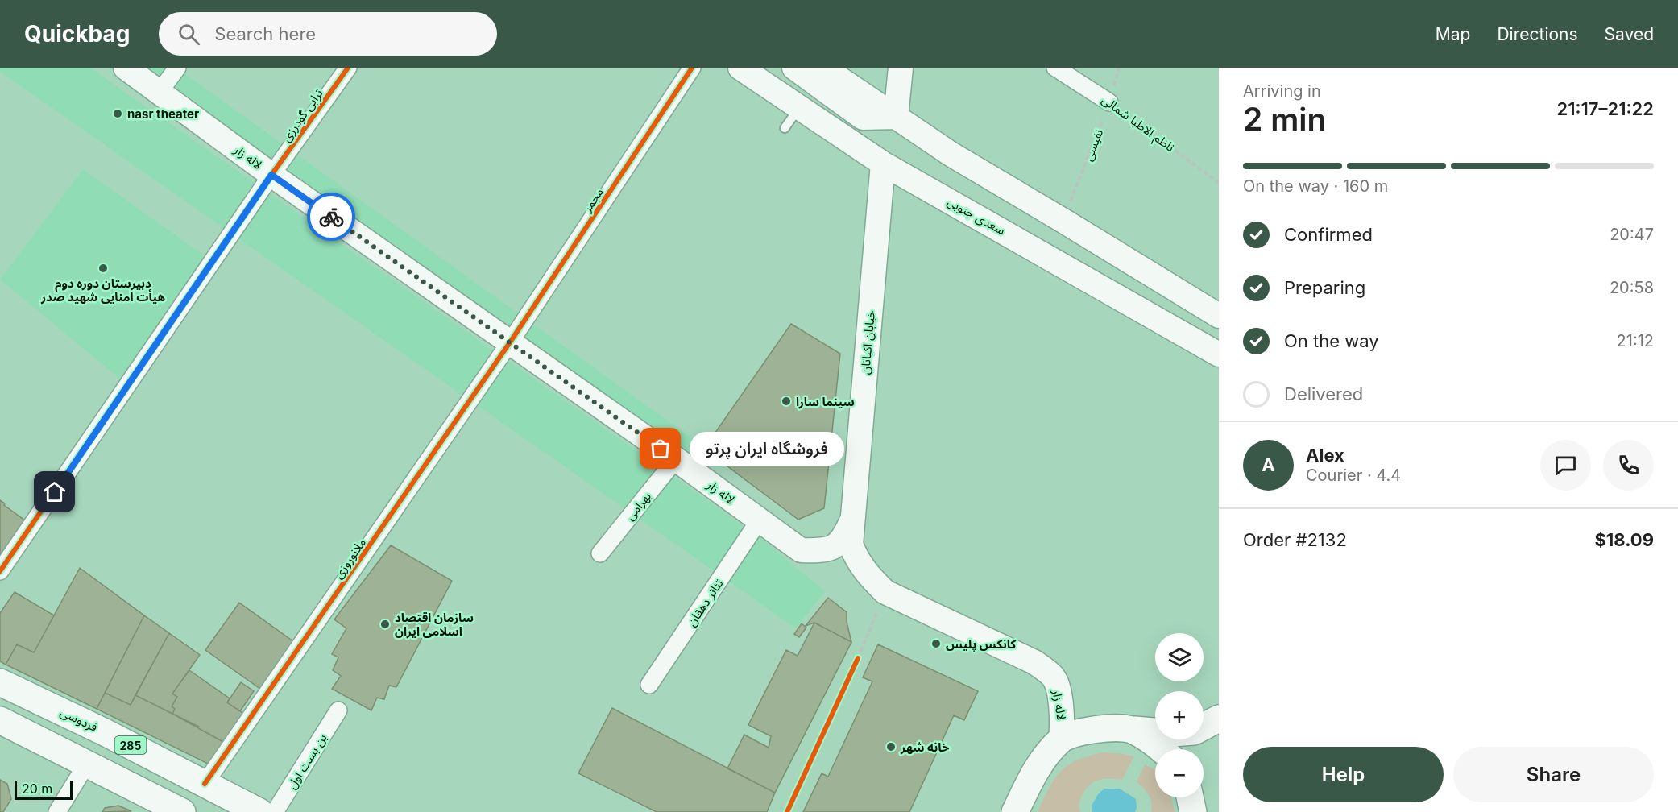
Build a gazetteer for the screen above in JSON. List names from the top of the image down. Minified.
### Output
{"streets":{"main road":["لاله زار","سعدی جنوبی","خیابان اکباتان","فردوسی","285"],"street":["ترابی گودرزی","ناظم الاطبا شمالی","مجمر","بهرامی","ملانوروزی","تئاتر دهقان","بن بست اول"],"path":["نفیسی"]},"crossings":[["ترابی گودرزی","لاله زار"],["ناظم الاطبا شمالی","نفیسی"],["لاله زار","مجمر"],["لاله زار","خیابان اکباتان"],["لاله زار","بهرامی"],["لاله زار","ملانوروزی"],["لاله زار","تئاتر دهقان"],["مجمر","ملانوروزی"],["سعدی جنوبی","خیابان اکباتان"],["ملانوروزی","فردوسی"]],"places":["nasr theater","دبیرستان دوره دوم هیأت امنایی شهید صدر","سینما سارا","فروشگاه ایران پرتو","سازمان اقتصاد اسلامی ایران","کانکس پلیس","خانه شهر"],"scale_bar":"20 m","page":{"header":"Quickbag","search":"Search here","nav":["Map","Directions","Saved"],"heading":["2 min","Arriving in","21:17–21:22"],"panel":["Alex","Courier · 4.4","Order #2132","$18.09"],"bar":"On the way · 160 m","list":[["Confirmed","20:47"],["Preparing","20:58"],["On the way","21:12"],"Delivered"],"bubble":"فروشگاه ایران پرتو","round":"A","map_buttons":["+","−"],"buttons":["Help","Share"],"scale":"20 m"}}
